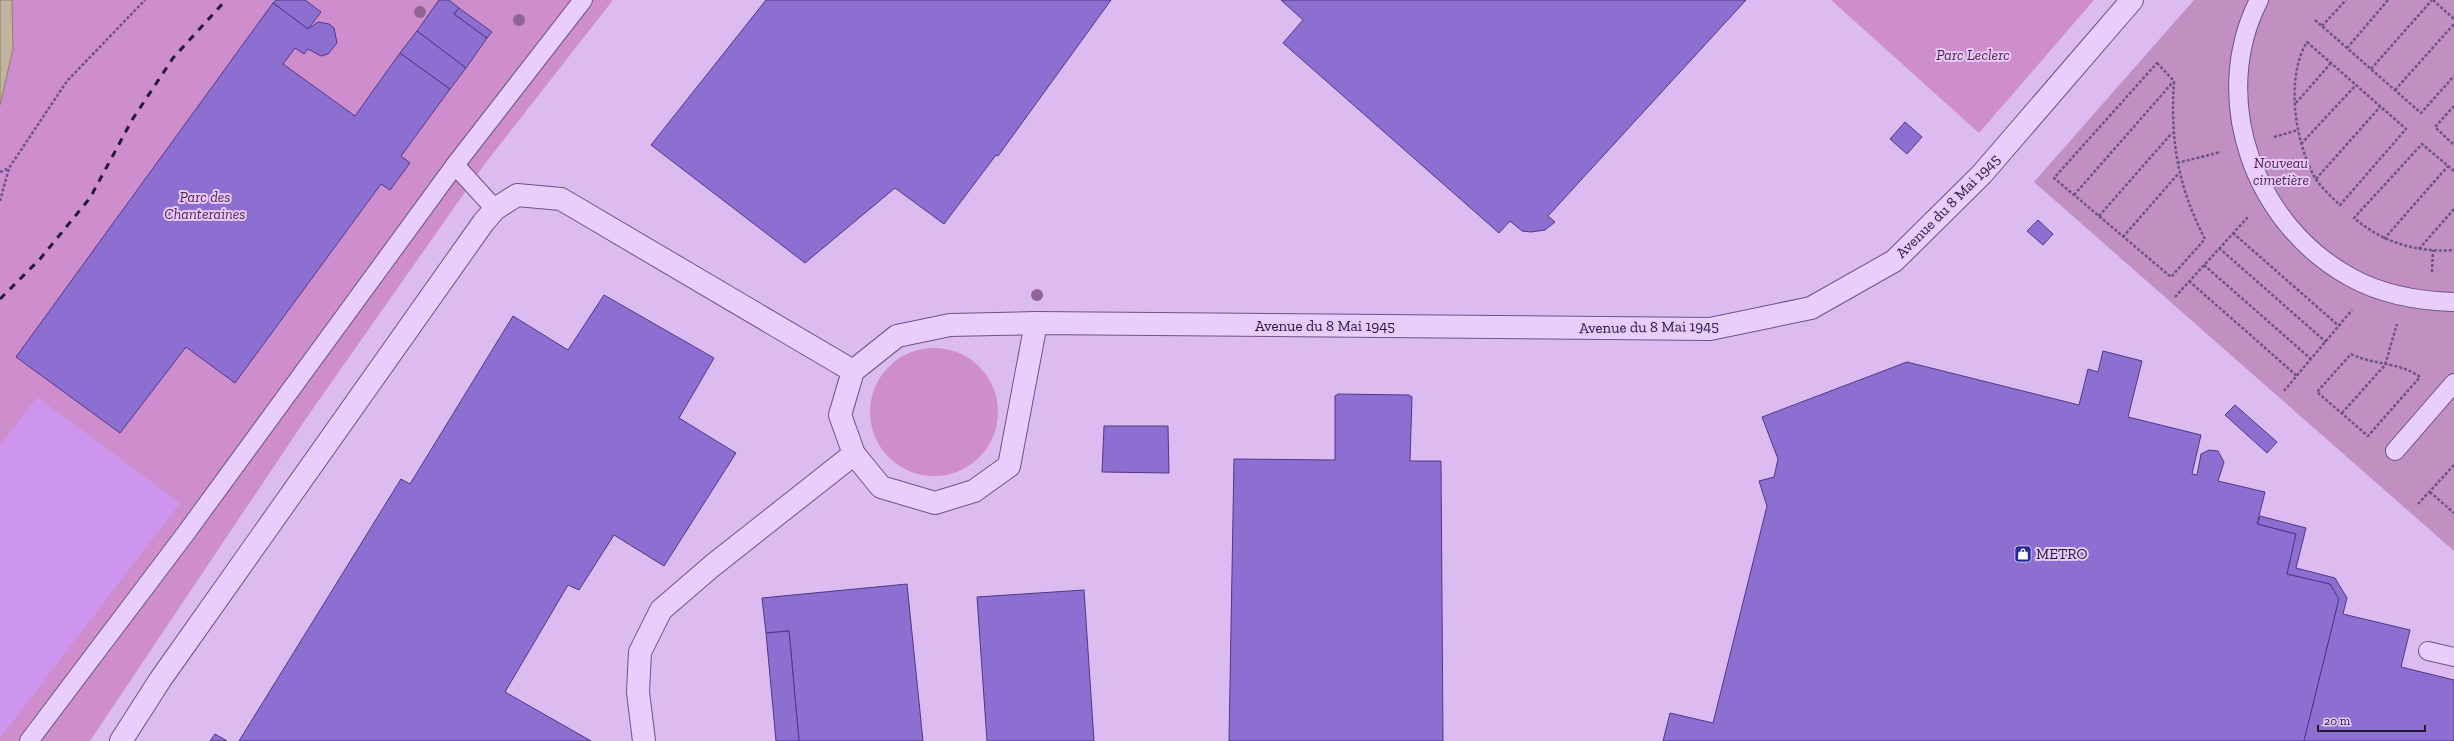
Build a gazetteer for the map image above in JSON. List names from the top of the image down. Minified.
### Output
{"streets":{"street":["Avenue du 8 Mai 1945"]},"parks":["Parc Leclerc","Nouveau cimetière","Parc des Chanteraines"],"places":{"shop":["METRO"]},"scale_bar":"20 m"}
